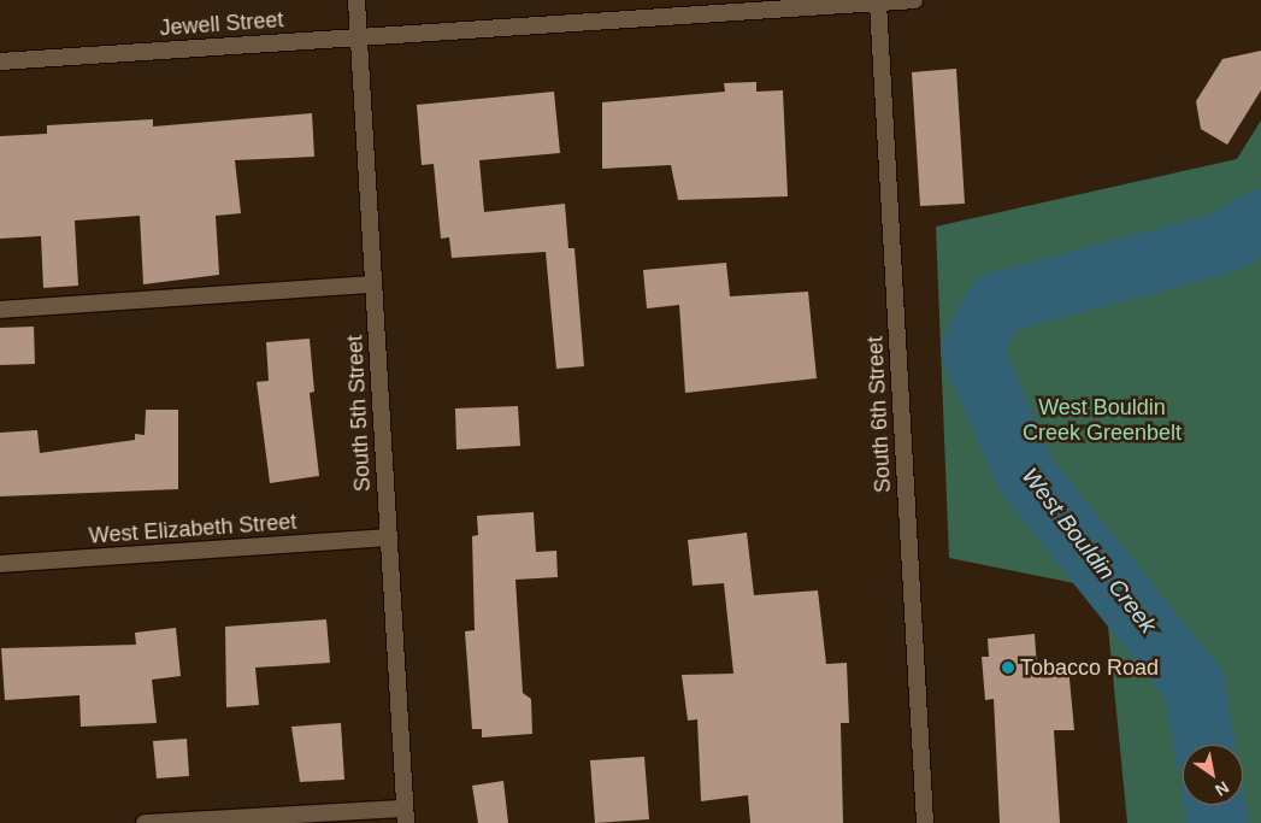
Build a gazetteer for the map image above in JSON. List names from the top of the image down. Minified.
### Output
{"streets":{"street":["Jewell Street","South 5th Street","South 6th Street","West Elizabeth Street"]},"crossings":[["Jewell Street","South 5th Street"],["Jewell Street","South 6th Street"],["South 5th Street","West Elizabeth Street"]],"water":["West Bouldin Creek"],"parks":["West Bouldin Creek Greenbelt"],"places":["Tobacco Road"],"north":"bottom right"}
